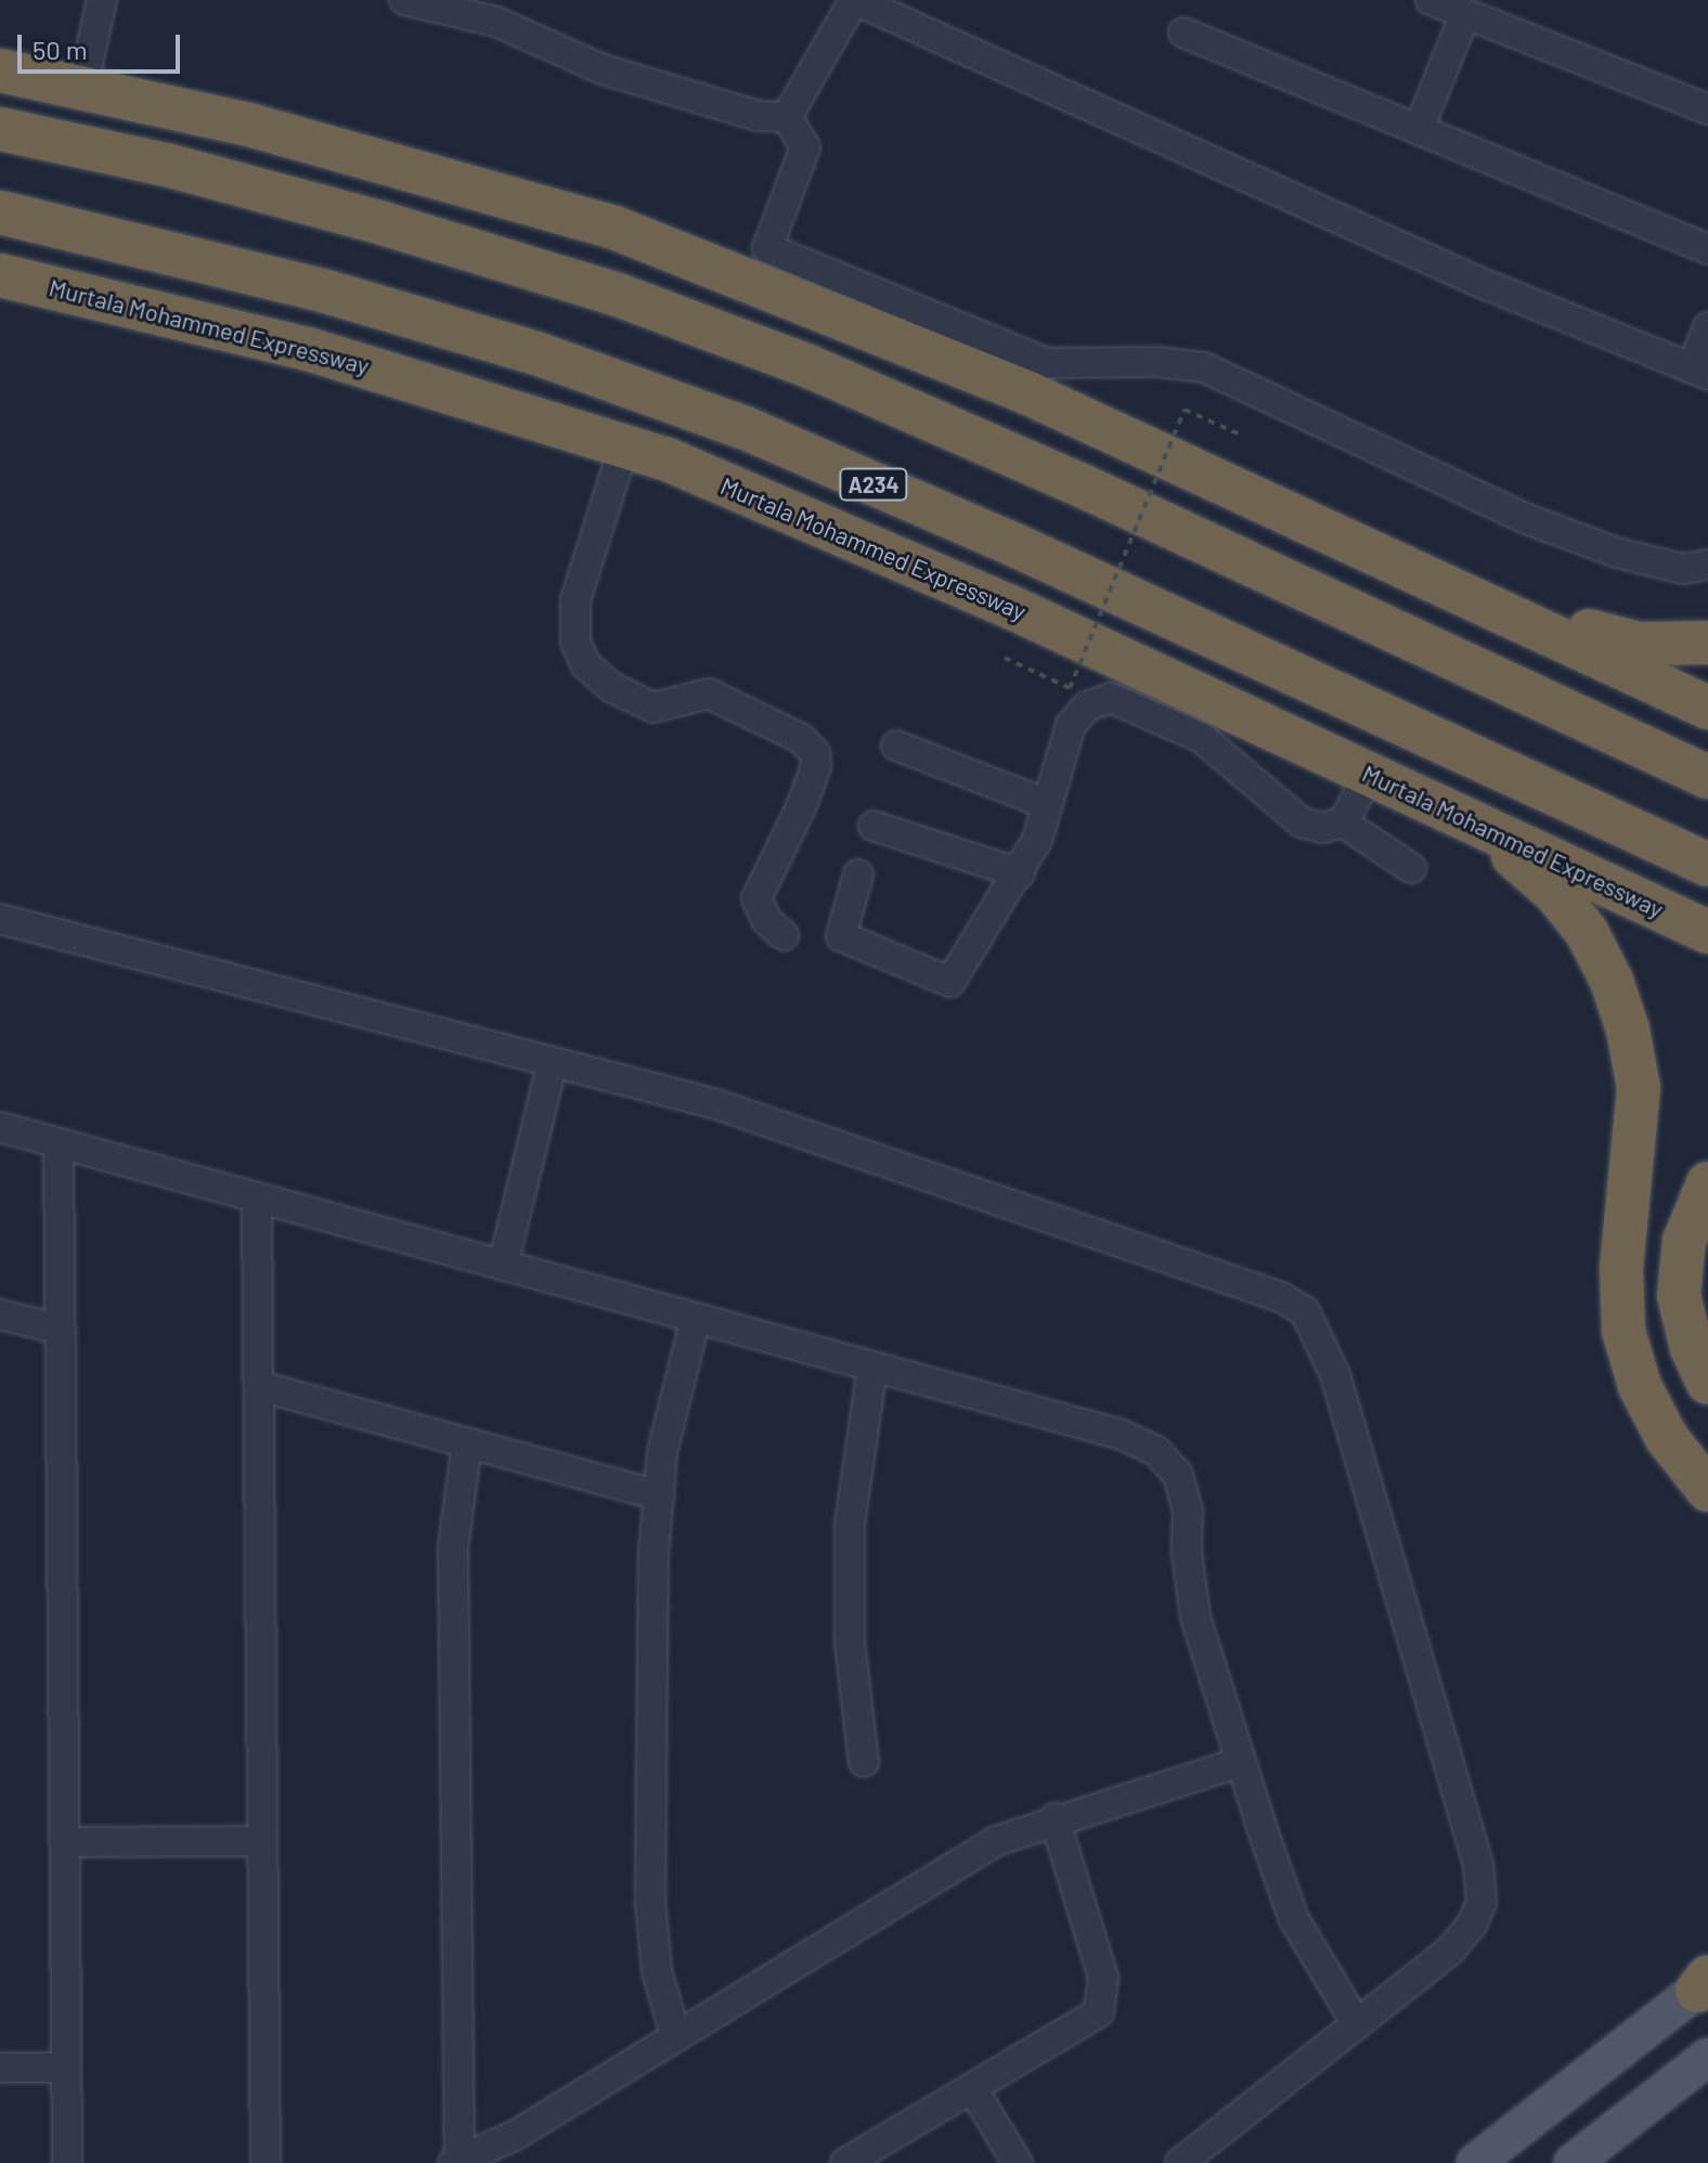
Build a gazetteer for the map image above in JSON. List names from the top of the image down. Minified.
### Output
{"streets":{"highway":["Murtala Mohammed Expressway","A234"]},"scale_bar":"50 m"}
